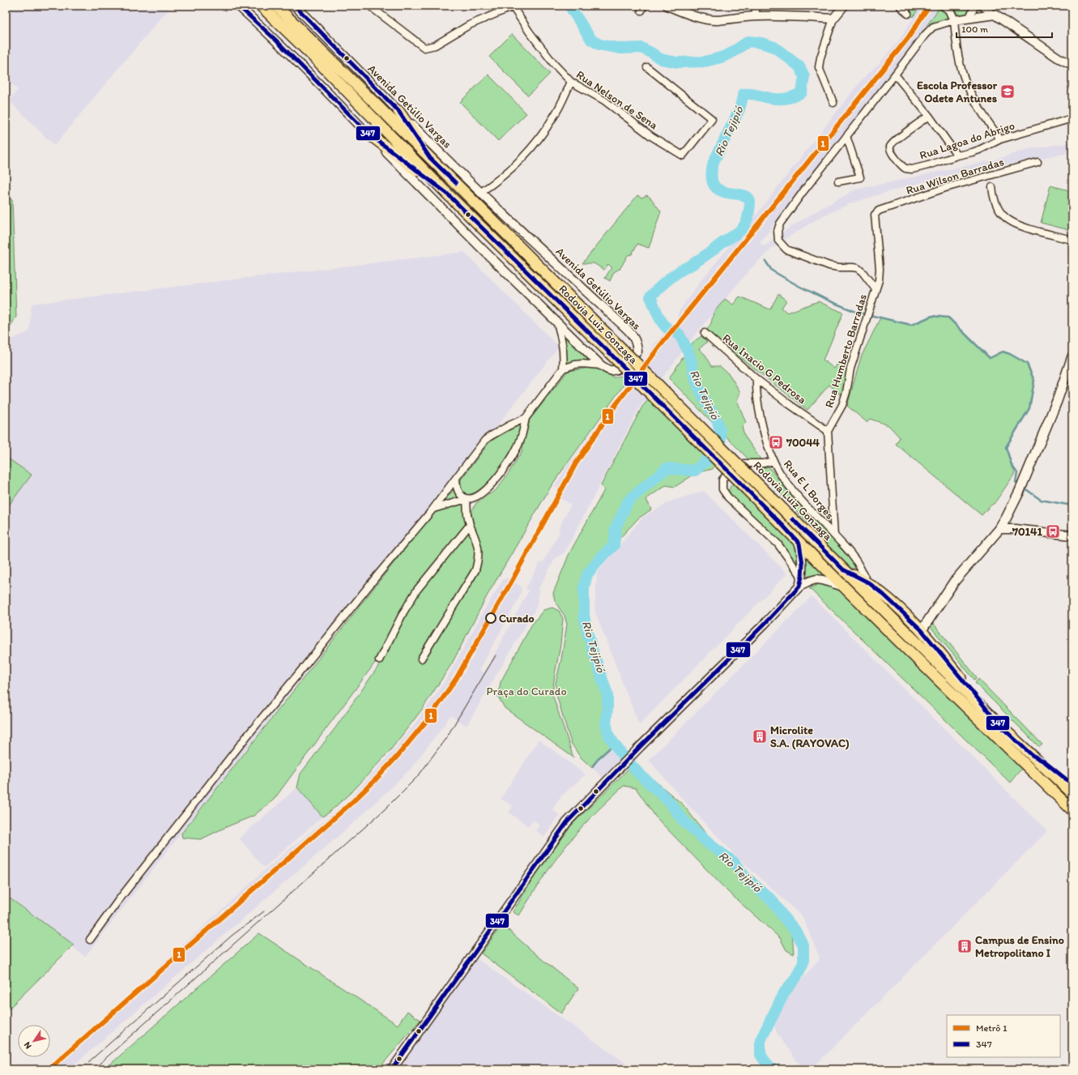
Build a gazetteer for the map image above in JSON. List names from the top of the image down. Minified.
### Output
{"streets":{"highway":["Rodovia Luiz Gonzaga"],"street":["Rua Nelson de Sena","Avenida Getúlio Vargas","Rua Lagoa do Abrigo","Rua Wilson Barradas","Rua Humberto Barradas","Rua Inacio G Pedrosa","Rua E L Borges"]},"crossings":[["Rua Wilson Barradas","Rua Humberto Barradas"],["Rua Humberto Barradas","Rua Inacio G Pedrosa"],["Rua Inacio G Pedrosa","Rua E L Borges"]],"water":["Rio Tejipió"],"parks":["Praça do Curado"],"places":{"school or university":["Escola Professor Odete Antunes"],"bus stop":["70044","70141"],"other":["Curado"],"building":["Microlite S.A. (RAYOVAC)","Campus de Ensino Metropolitano I"]},"lines":["metro line 1","transit line 347"],"legend":["Metrô 1","347"],"scale_bar":"100 m","north":"bottom left"}
